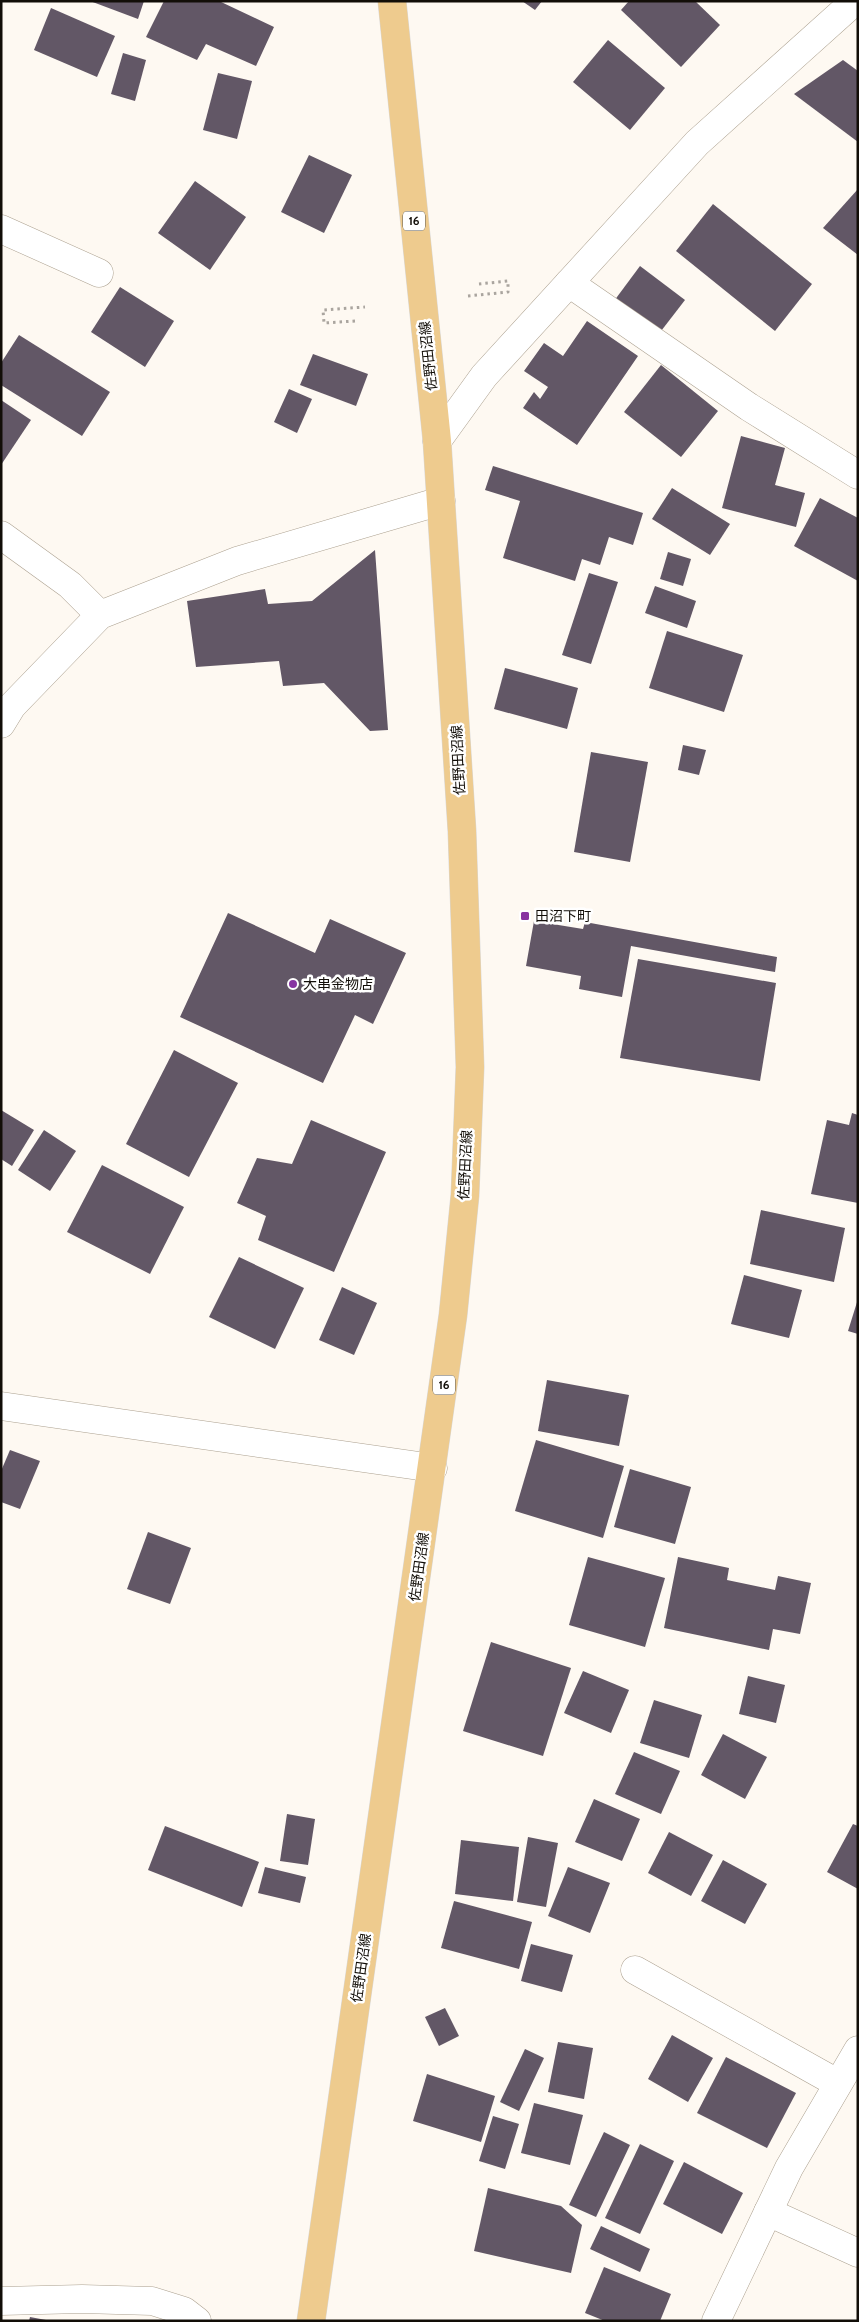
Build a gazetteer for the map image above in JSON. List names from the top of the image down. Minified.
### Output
{"streets":{"main road":["16","佐野田沼線"]},"places":{"transit":["田沼下町"],"other":["大串金物店"]}}
